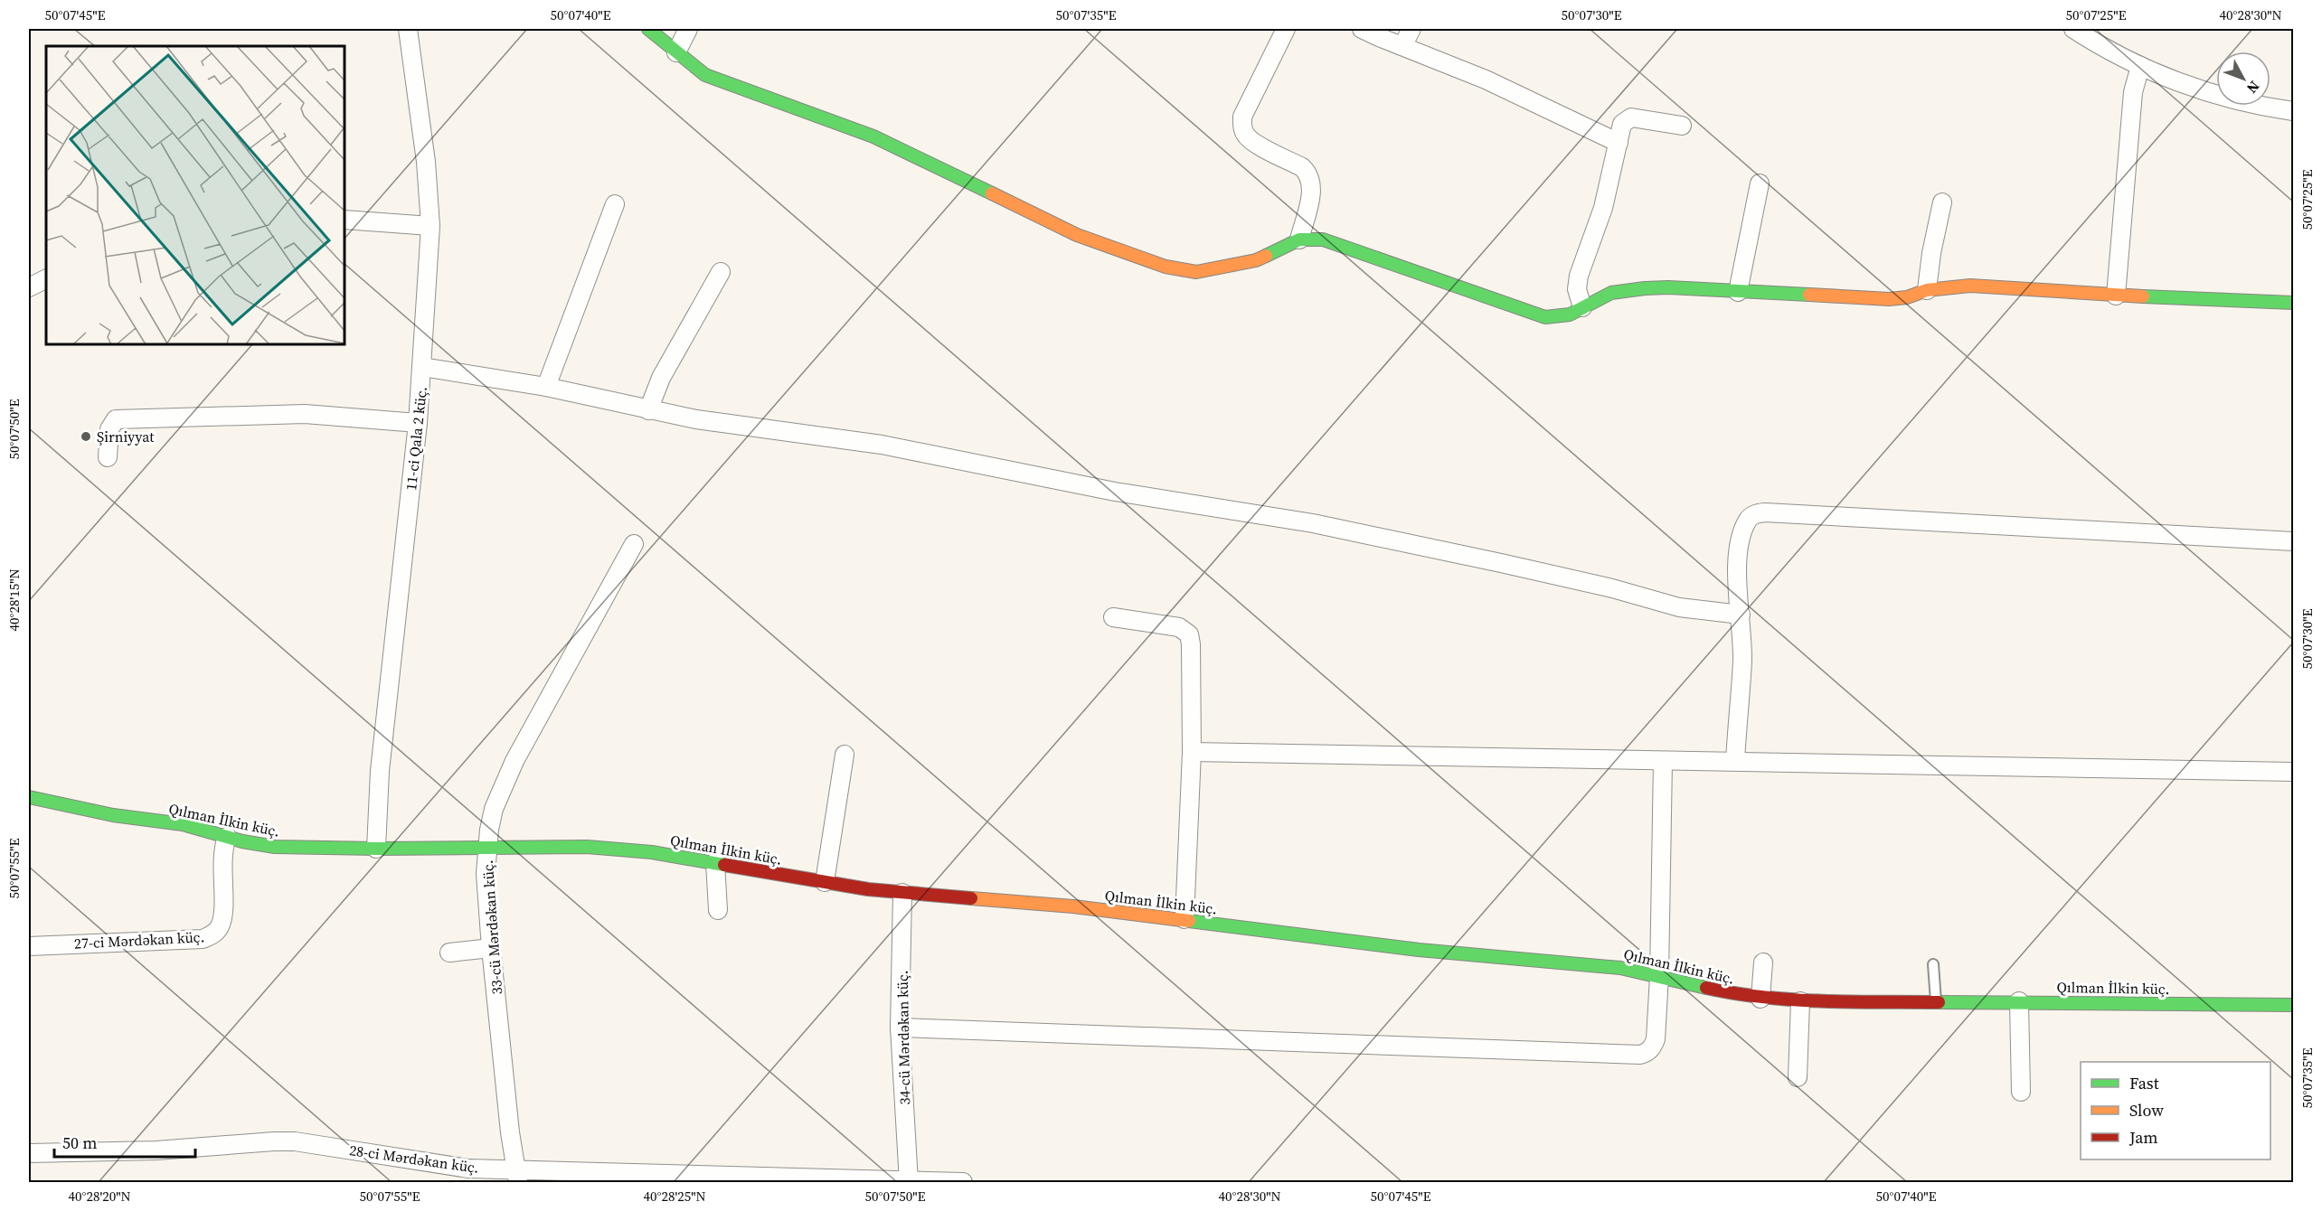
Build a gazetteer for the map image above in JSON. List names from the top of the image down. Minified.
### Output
{"streets":{"street":["11-ci Qala 2 küç.","Qılman İlkin küç.","33-cü Mərdəkan küç.","27-ci Mərdəkan küç.","34-cü Mərdəkan küç.","28-ci Mərdəkan küç."]},"crossings":[["11-ci Qala 2 küç.","Qılman İlkin küç."],["Qılman İlkin küç.","33-cü Mərdəkan küç."],["Qılman İlkin küç.","27-ci Mərdəkan küç."],["Qılman İlkin küç.","34-cü Mərdəkan küç."],["33-cü Mərdəkan küç.","28-ci Mərdəkan küç."],["34-cü Mərdəkan küç.","28-ci Mərdəkan küç."]],"places":["Şirniyyat"],"legend":["Fast","Slow","Jam"],"scale_bar":"50 m","north":"bottom right","coordinates":["50°07'45\"E","50°07'40\"E","50°07'35\"E","50°07'30\"E","50°07'25\"E","40°28'30\"N","50°07'50\"E","40°28'15\"N","50°07'55\"E","40°28'20\"N","40°28'25\"N"]}
